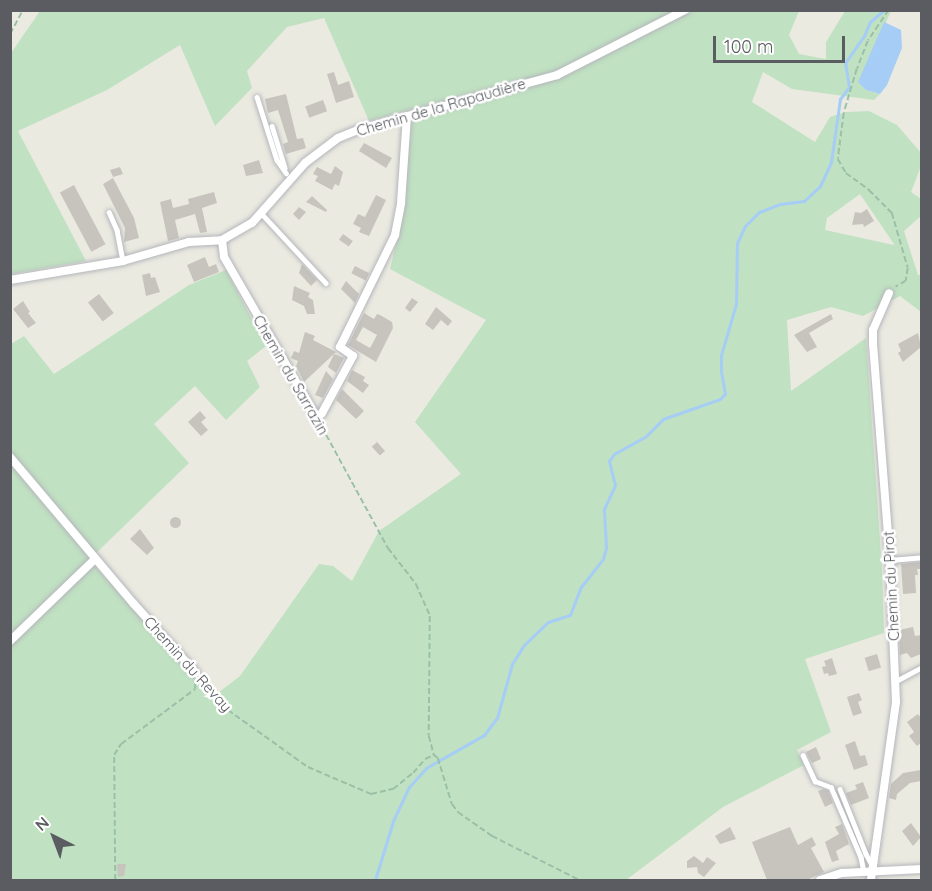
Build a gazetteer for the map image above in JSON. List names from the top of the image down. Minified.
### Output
{"streets":{"street":["Chemin de la Rapaudière","Chemin du Sarrazin","Chemin du Pirot","Chemin du Revay"]},"crossings":[["Chemin de la Rapaudière","Chemin du Sarrazin"],["Chemin du Sarrazin","Chemin du Revay"]],"scale_bar":"100 m","north":"top left"}
